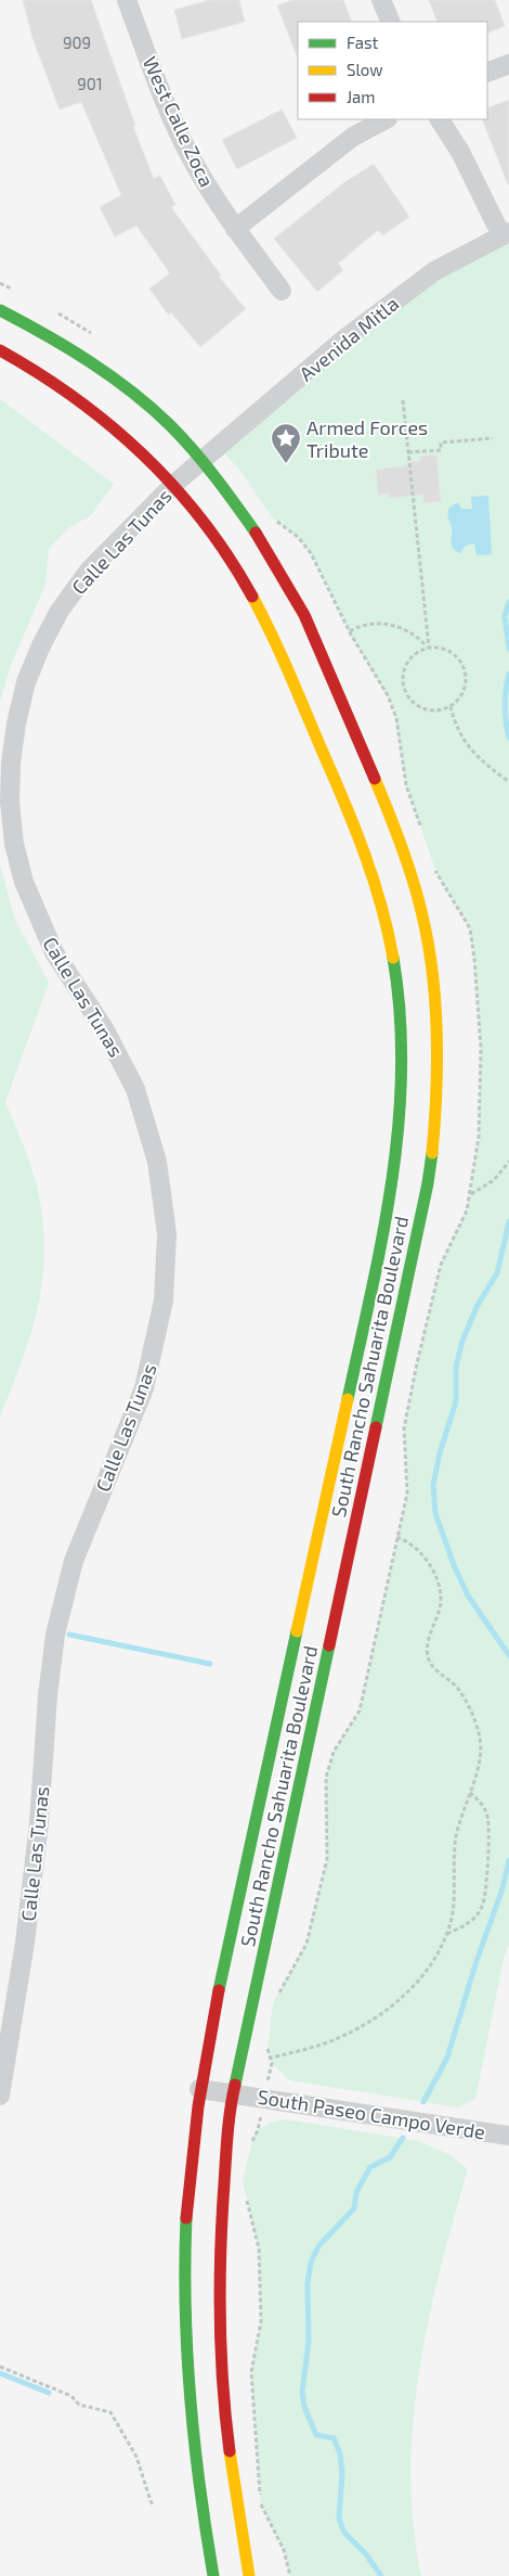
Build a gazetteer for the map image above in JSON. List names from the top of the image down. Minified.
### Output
{"streets":{"street":["West Calle Zoca","Avenida Mitla","Calle Las Tunas","South Rancho Sahuarita Boulevard","South Paseo Campo Verde"]},"crossings":[["Avenida Mitla","Calle Las Tunas"],["Avenida Mitla","South Rancho Sahuarita Boulevard"],["Calle Las Tunas","South Rancho Sahuarita Boulevard"],["South Rancho Sahuarita Boulevard","South Paseo Campo Verde"]],"places":{"place":["Armed Forces Tribute"]},"house_numbers":["909","901"],"legend":["Fast","Slow","Jam"]}
